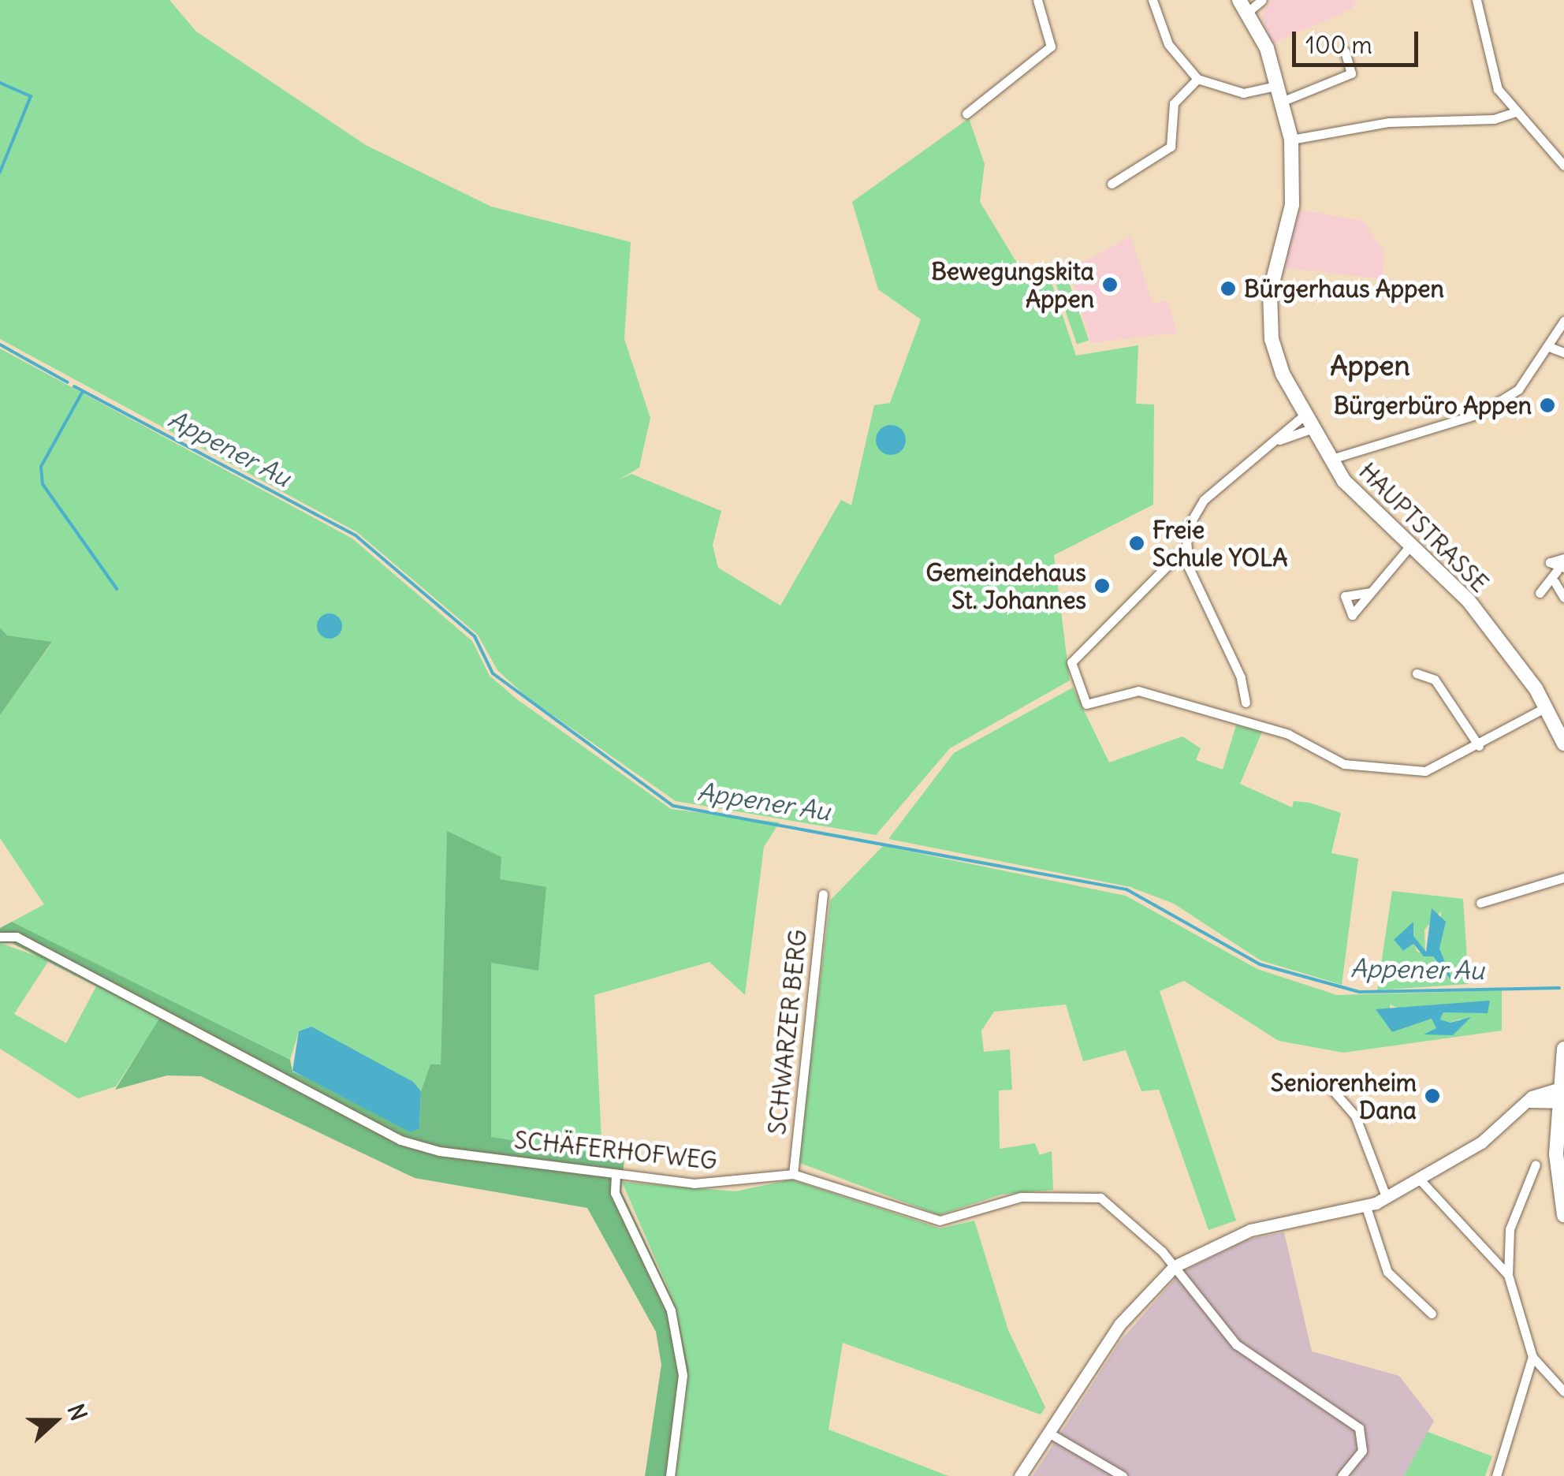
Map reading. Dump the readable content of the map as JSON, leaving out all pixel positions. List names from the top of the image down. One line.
{"streets":{"main road":["HAUPTSTRASSE"],"street":["SCHWARZER BERG","SCHÄFERHOFWEG"]},"crossings":[["SCHWARZER BERG","SCHÄFERHOFWEG"]],"districts":["Appen"],"water":["Appener Au"],"places":["Bewegungskita Appen","Bürgerhaus Appen","Bürgerbüro Appen","Freie Schule YOLA","Gemeindehaus St. Johannes","Seniorenheim Dana"],"scale_bar":"100 m","north":"right"}
